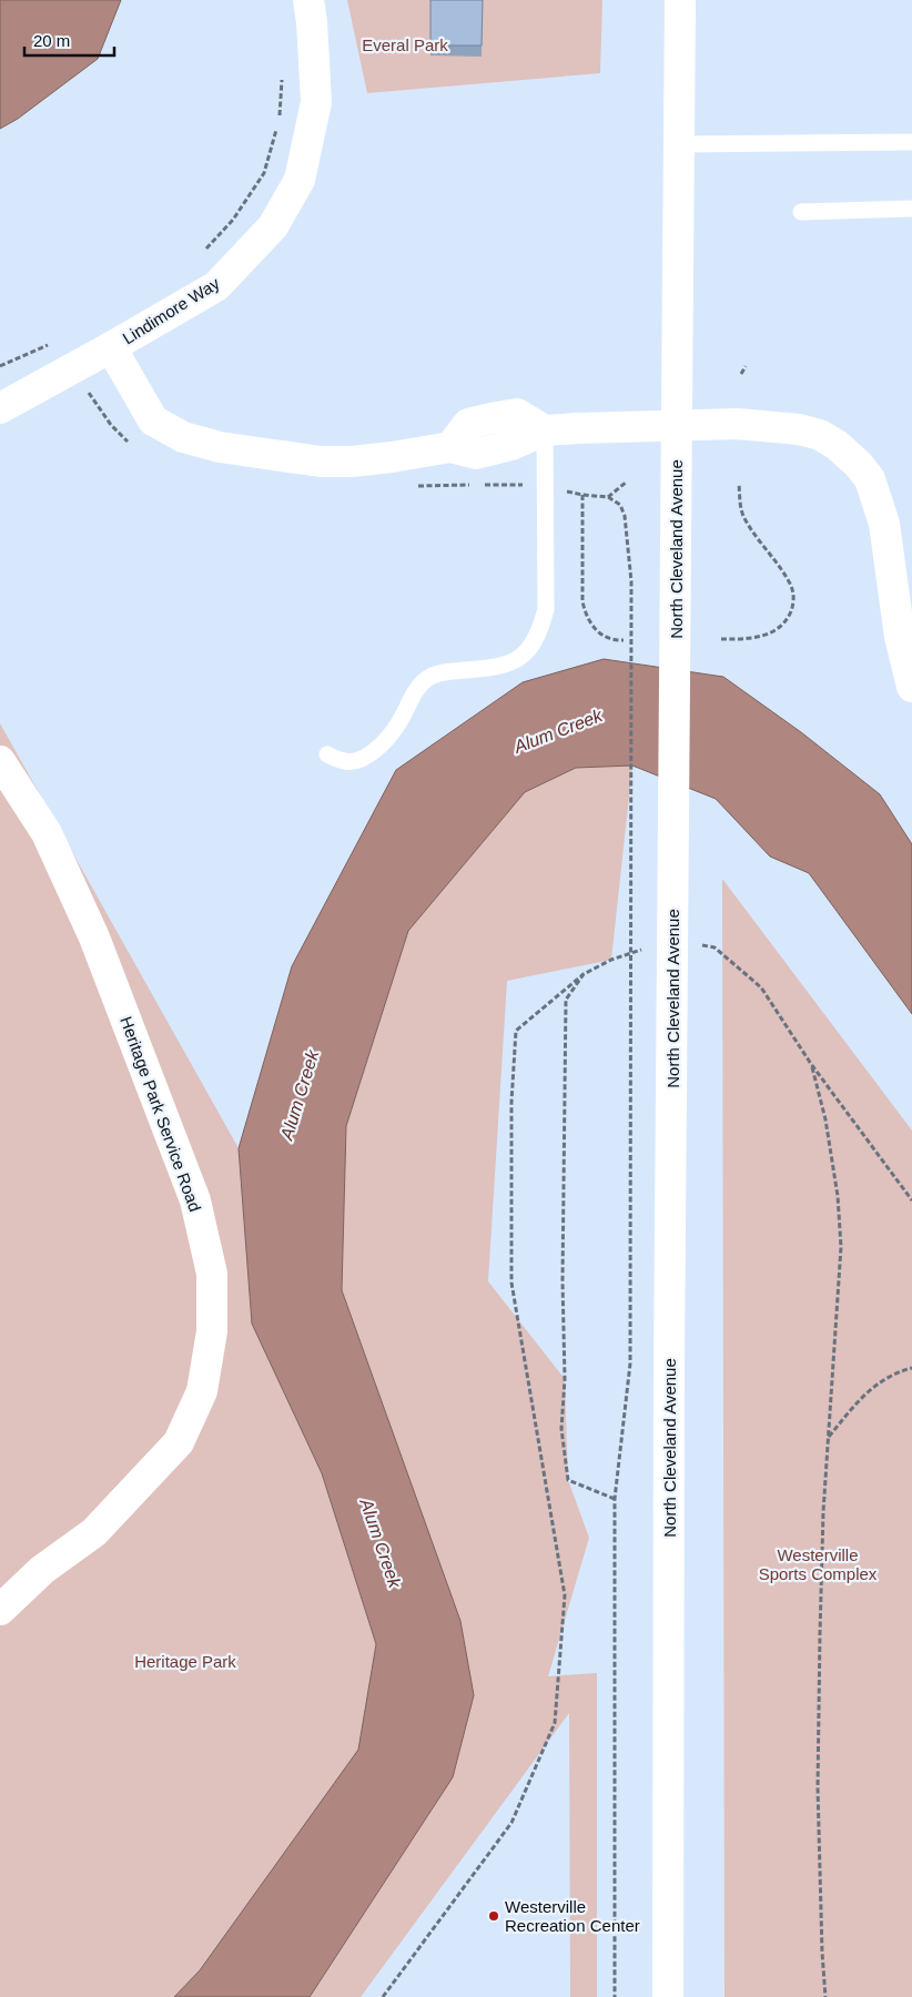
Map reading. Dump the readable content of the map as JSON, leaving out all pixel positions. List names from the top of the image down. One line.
{"streets":{"street":["Lindimore Way","North Cleveland Avenue","Heritage Park Service Road"]},"water":["Alum Creek"],"parks":["Everal Park","Westerville Sports Complex","Heritage Park"],"places":["Westerville Recreation Center"],"scale_bar":"20 m"}
